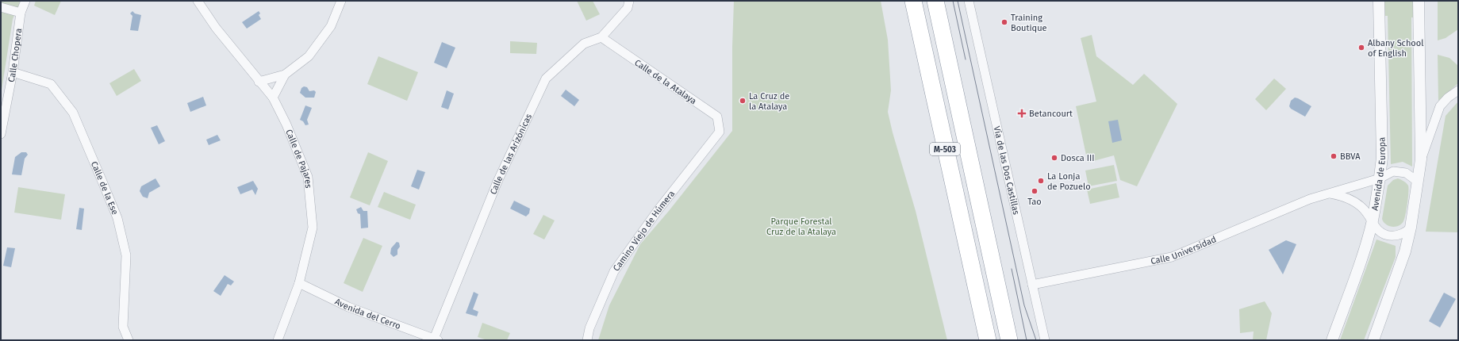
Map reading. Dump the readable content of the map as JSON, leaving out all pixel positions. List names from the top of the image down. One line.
{"streets":{"highway":["M-503"],"street":["Calle Chopera","Calle de la Atalaya","Calle de las Arizónicas","Calle de Pajares","Vía de las Dos Castillas","Avenida de Europa","Calle de la Ese","Camino Viejo de Húmera","Calle Universidad","Avenida del Cerro"]},"crossings":[["Calle Chopera","Calle de la Ese"],["Calle de la Atalaya","Calle de las Arizónicas"],["Calle de la Atalaya","Camino Viejo de Húmera"],["Calle de las Arizónicas","Avenida del Cerro"],["Calle de Pajares","Avenida del Cerro"],["Vía de las Dos Castillas","Calle Universidad"],["Avenida de Europa","Calle Universidad"]],"parks":["Parque Forestal Cruz de la Atalaya"],"places":{"other":["Training Boutique","Albany School of English","La Cruz de la Atalaya","BBVA","Dosca III","La Lonja de Pozuelo","Tao"],"health":["Betancourt"]}}
